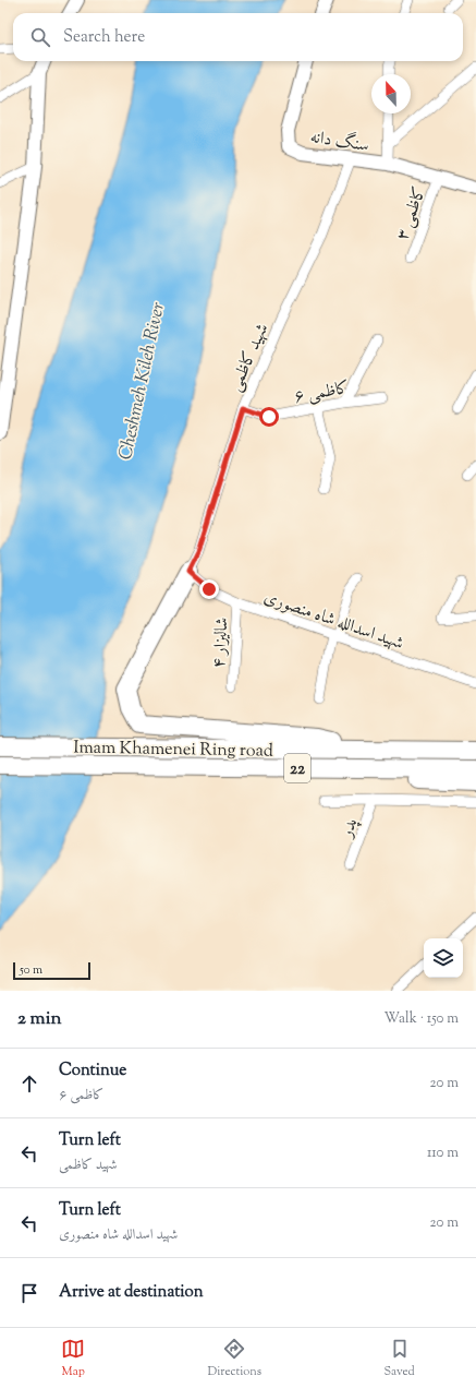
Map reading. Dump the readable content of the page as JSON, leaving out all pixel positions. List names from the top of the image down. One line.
{"streets":{"highway":["Imam Khamenei Ring road","22"],"street":["سنگ دانه","کاظمی ۳","شهید کاظمی","کاظمی ۶","شهید اسدالله شاه منصوری","شالیزار ۴","پدر"]},"crossings":[["سنگ دانه","کاظمی ۳"],["سنگ دانه","شهید کاظمی"],["شهید کاظمی","کاظمی ۶"],["شهید کاظمی","شهید اسدالله شاه منصوری"],["شهید اسدالله شاه منصوری","شالیزار ۴"]],"water":["Cheshmeh Kileh River"],"scale_bar":"50 m","north":"top","page":{"search":"Search here","scale":"50 m","heading":["2 min","Walk · 150 m"],"list":[["Continue","کاظمی ۶","20 m"],["Turn left","شهید کاظمی","110 m"],["Turn left","شهید اسدالله شاه منصوری","20 m"],"Arrive at destination"],"nav":["Map","Directions","Saved"]}}
